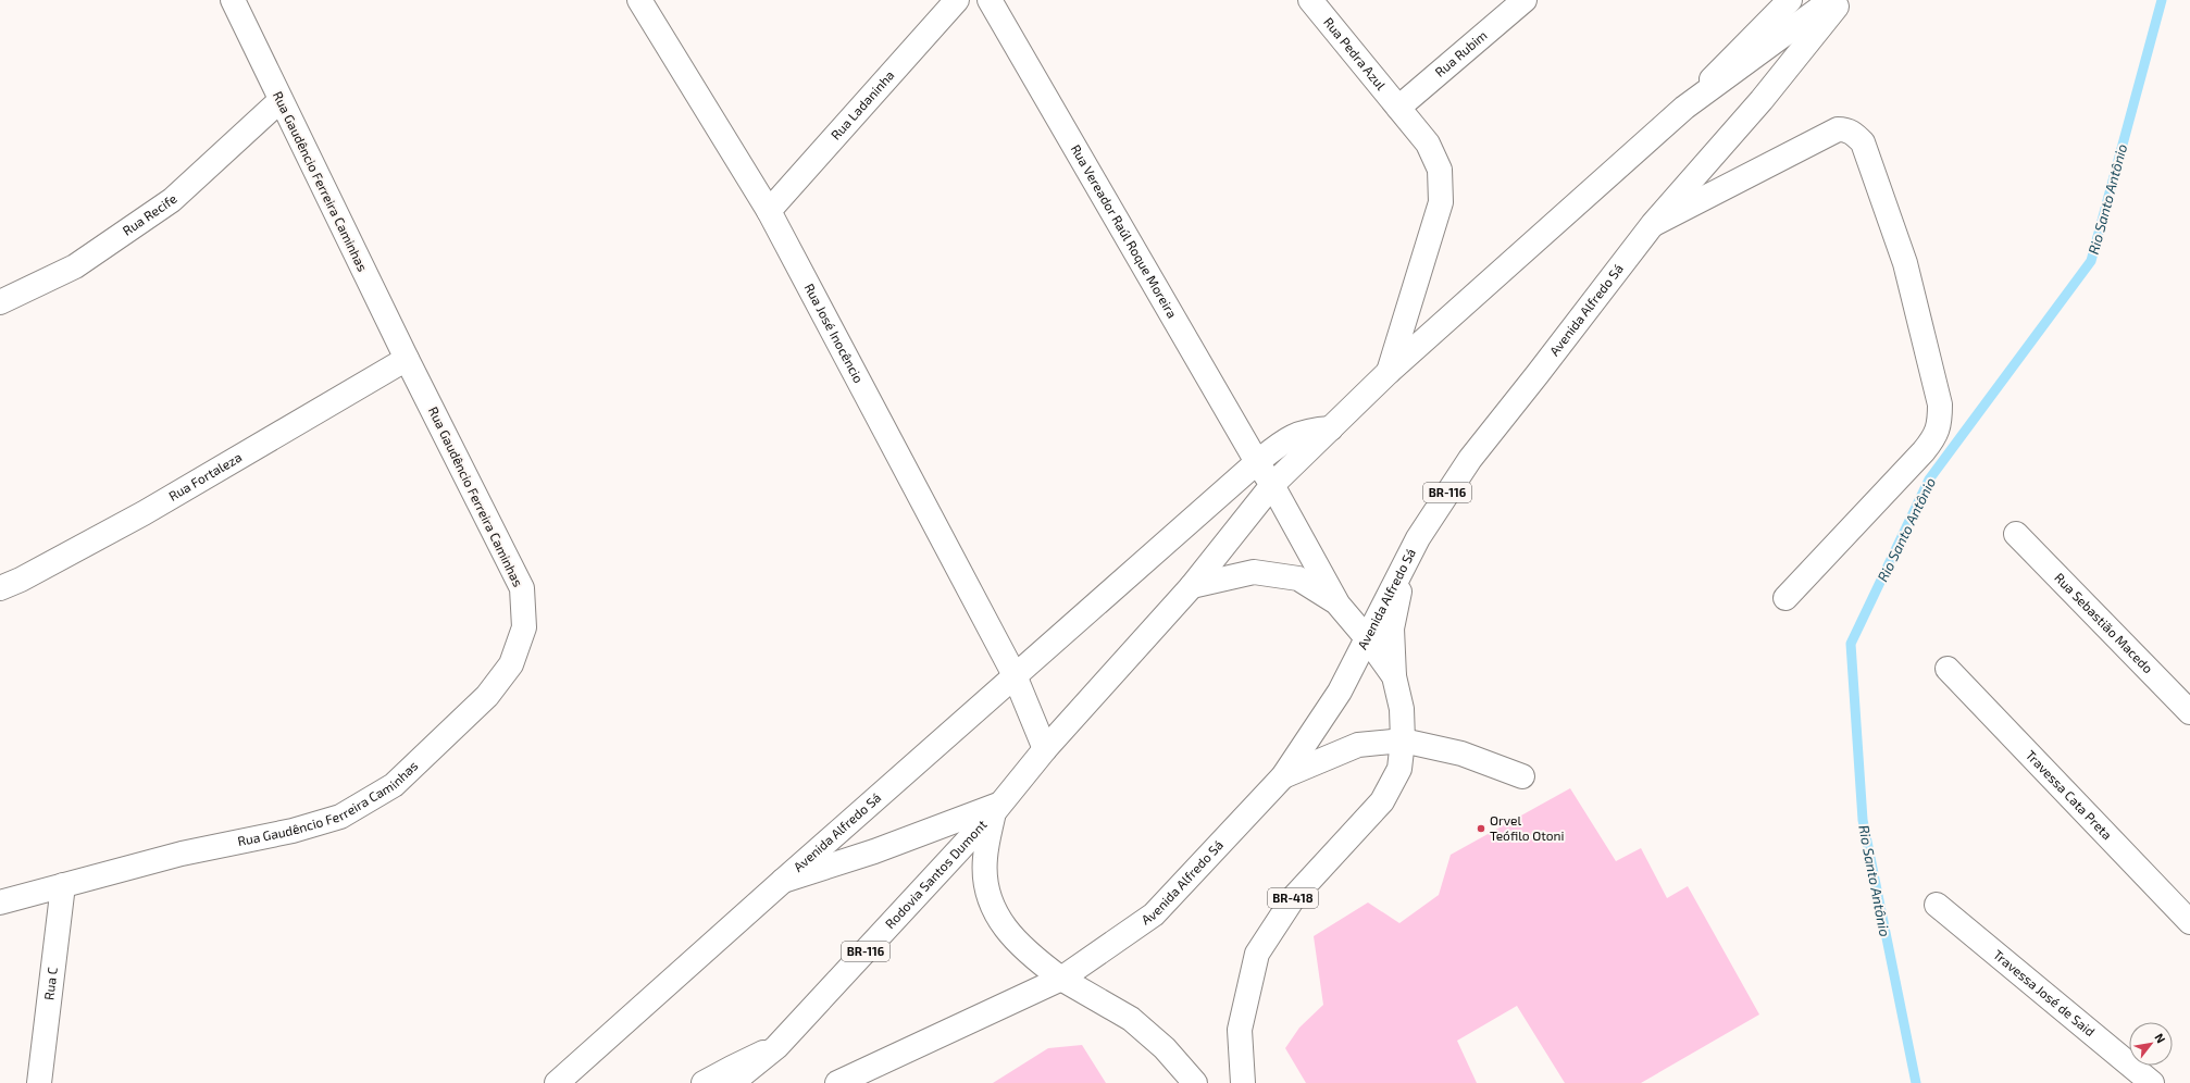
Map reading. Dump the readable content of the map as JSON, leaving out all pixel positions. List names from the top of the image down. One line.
{"streets":{"main road":["Rua Pedra Azul","Rua Rubim","Rua Ladaninha","Rua Gaudêncio Ferreira Caminhas","Rua Recife","Rua Vereador Raúl Roque Moreira","Avenida Alfredo Sá","Rua José Inocêncio","Rua Fortaleza","BR-116","Rua Sebastião Macedo","Travessa Cata Preta","Rodovia Santos Dumont","BR-418","Rua C","Travessa José de Said"]},"crossings":[["Rua Pedra Azul","Rua Rubim"],["Rua Pedra Azul","BR-116"],["Rua Ladaninha","Rua José Inocêncio"],["Rua Gaudêncio Ferreira Caminhas","Rua Recife"],["Rua Gaudêncio Ferreira Caminhas","Rua Fortaleza"],["Rua Gaudêncio Ferreira Caminhas","Rua C"],["Rua Vereador Raúl Roque Moreira","Avenida Alfredo Sá"],["Rua Vereador Raúl Roque Moreira","BR-116"],["Avenida Alfredo Sá","Rua José Inocêncio"],["Avenida Alfredo Sá","BR-116"],["Avenida Alfredo Sá","BR-418"],["Rua José Inocêncio","BR-116"],["BR-116","Rodovia Santos Dumont"]],"water":["Rio Santo Antônio"],"places":["Orvel Teófilo Otoni"],"north":"top right"}
